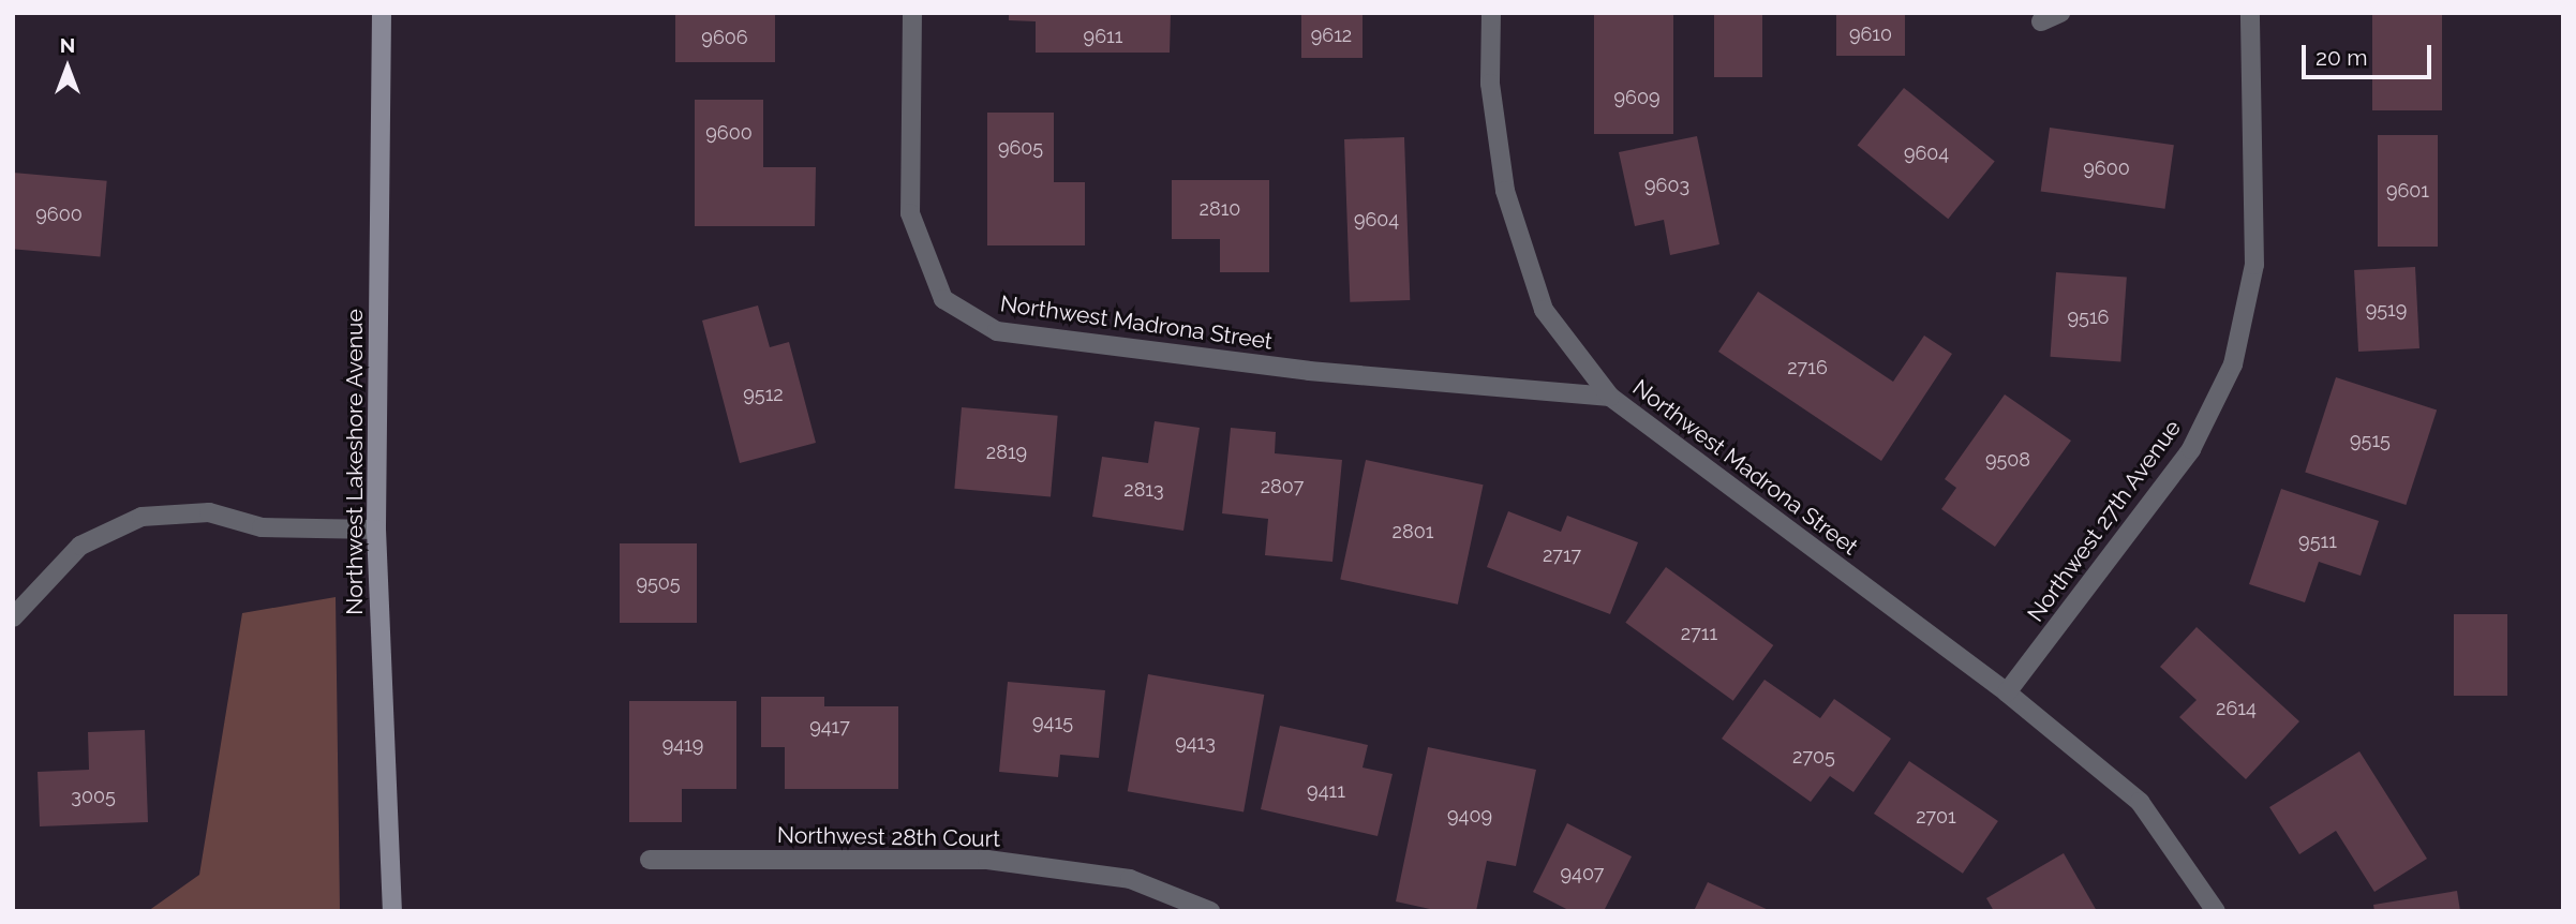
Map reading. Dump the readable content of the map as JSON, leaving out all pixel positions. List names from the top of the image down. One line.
{"streets":{"main road":["Northwest Lakeshore Avenue"],"street":["Northwest Madrona Street","Northwest 27th Avenue","Northwest 28th Court"]},"crossings":[["Northwest Madrona Street","Northwest 27th Avenue"]],"house_numbers":["9610","9612","9611","9606","9609","9600","9605","9604","9600","9603","9601","2810","9600","9604","9519","9516","2716","9512","9515","2819","9508","2807","2813","2801","9511","2717","9505","2711","2614","9415","9417","9413","9419","2705","9411","3005","9409","2701","9407"],"scale_bar":"20 m","north":"top"}
